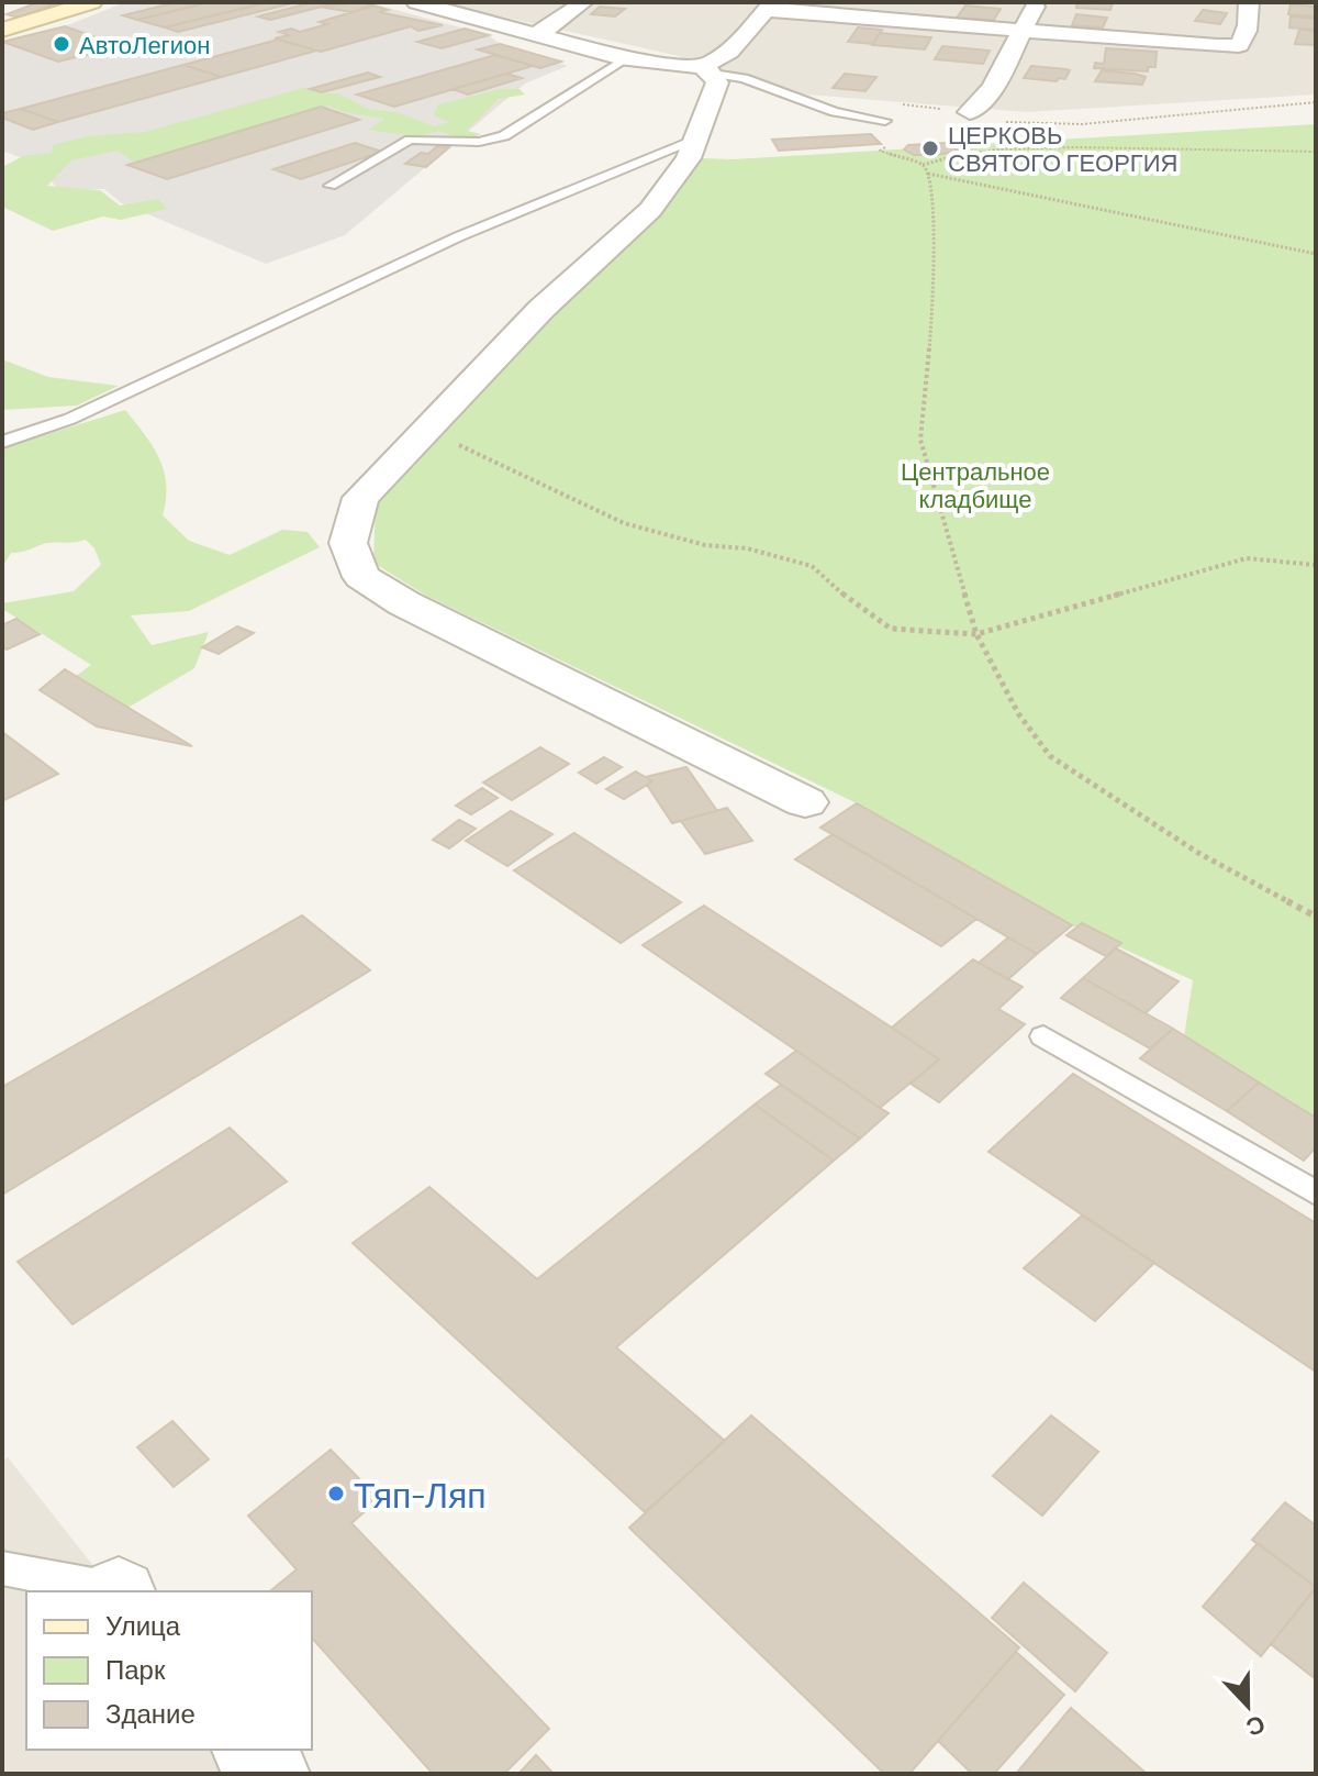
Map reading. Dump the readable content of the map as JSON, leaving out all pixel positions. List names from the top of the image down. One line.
{"parks":["Центральное кладбище"],"places":["АвтоЛегион","ЦЕРКОВЬ СВЯТОГО ГЕОРГИЯ","Тяп-Ляп"],"legend":["Улица","Парк","Здание"],"north":"bottom"}
